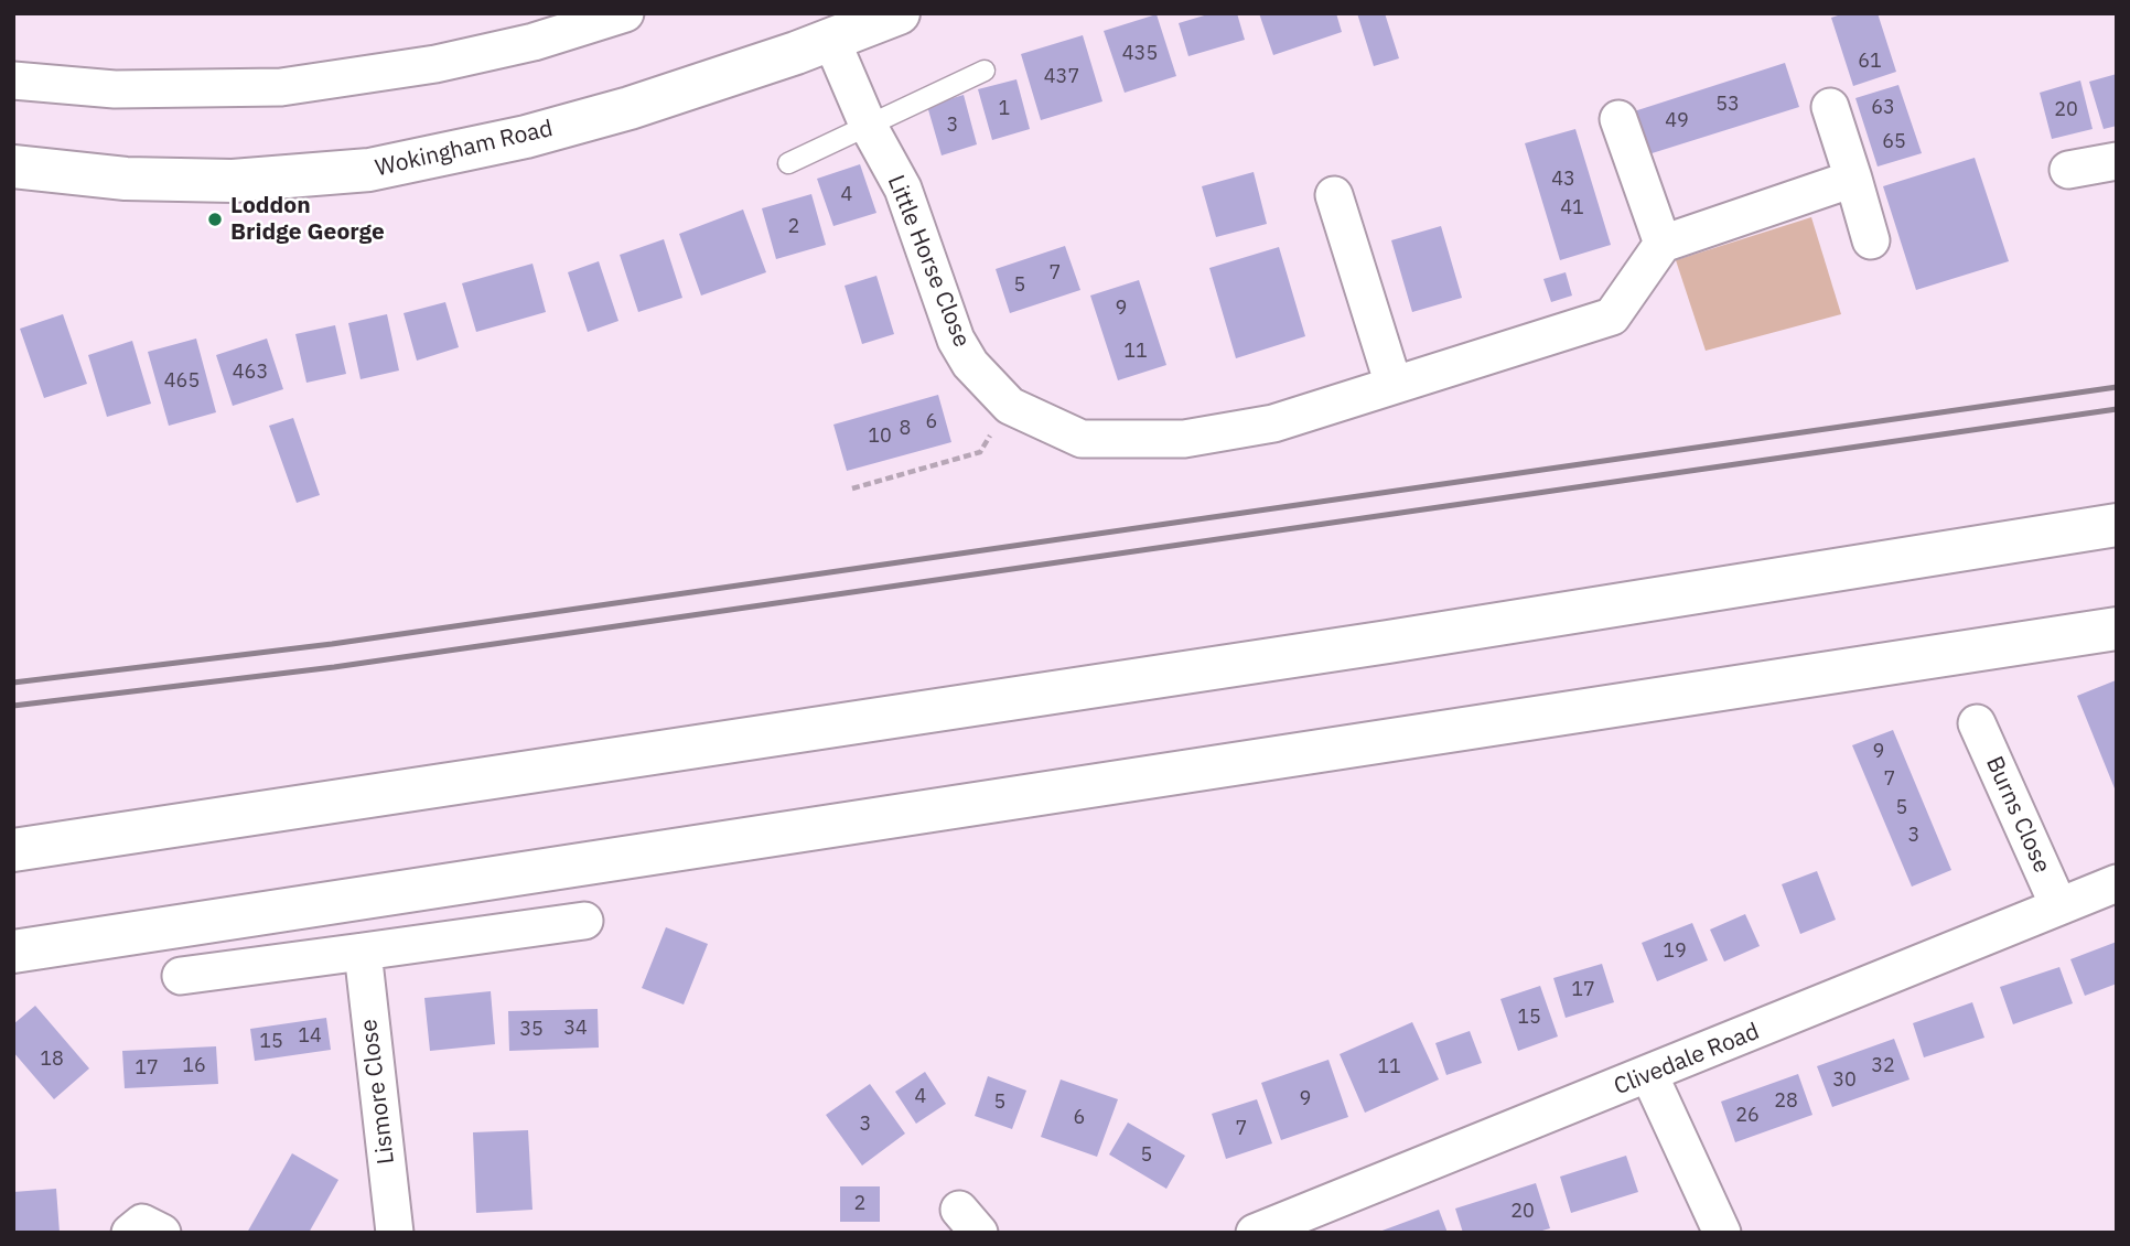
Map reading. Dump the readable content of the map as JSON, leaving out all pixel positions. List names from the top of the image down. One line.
{"streets":{"main road":["Wokingham Road"],"street":["Little Horse Close","Burns Close","Clivedale Road","Lismore Close"]},"crossings":[["Wokingham Road","Little Horse Close"],["Burns Close","Clivedale Road"]],"places":["Loddon Bridge George"],"house_numbers":["435","61","437","53","63","1","20","49","3","65","43","4","41","2","7","5","9","11","463","465","6","8","10","9","7","5","3","19","17","15","34","35","14","15","18","16","32","11","17","30","4","9","28","5","26","6","3","7","5","2","20"]}
